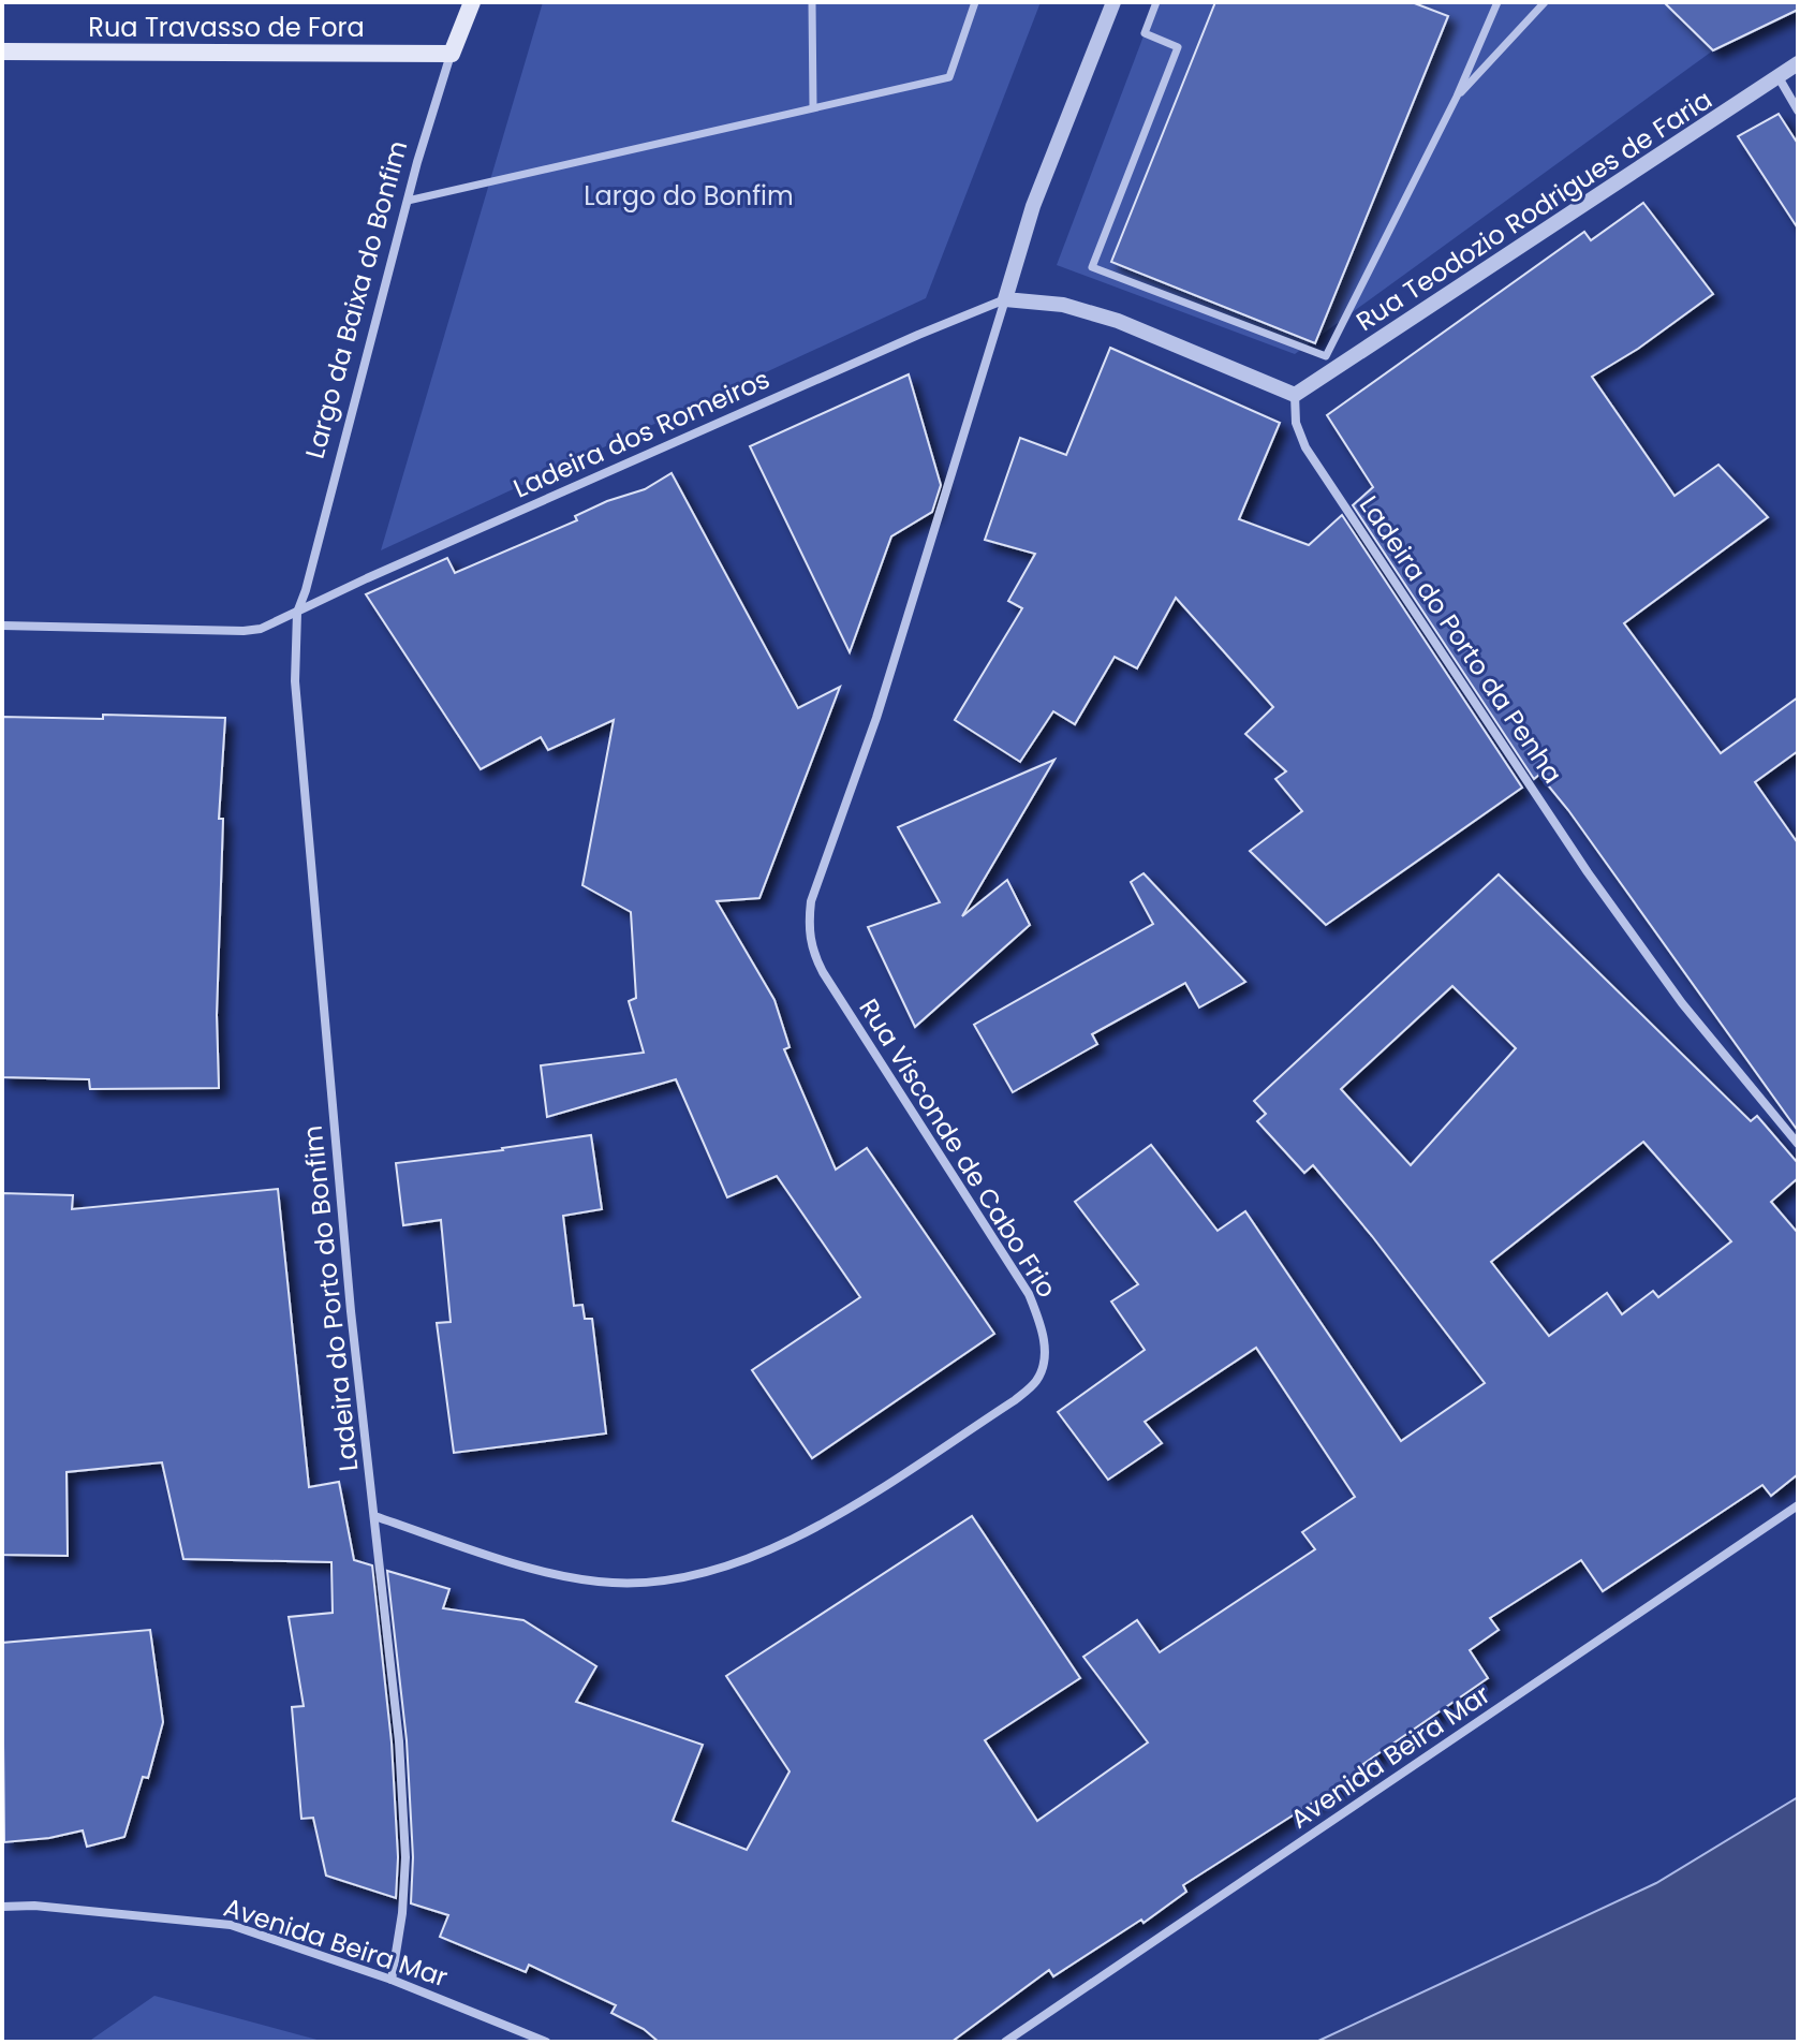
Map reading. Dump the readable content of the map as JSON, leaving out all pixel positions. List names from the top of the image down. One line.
{"streets":{"main road":["Rua Travasso de Fora","Largo da Baixa do Bonfim"],"street":["Rua Teodozio Rodrigues de Faria","Ladeira dos Romeiros","Ladeira do Porto da Penha","Rua Visconde de Cabo Frio","Ladeira do Porto do Bonfim","Avenida Beira Mar"]},"crossings":[["Rua Travasso de Fora","Largo da Baixa do Bonfim"],["Rua Teodozio Rodrigues de Faria","Ladeira do Porto da Penha"],["Largo da Baixa do Bonfim","Ladeira dos Romeiros"],["Largo da Baixa do Bonfim","Ladeira do Porto do Bonfim"],["Ladeira dos Romeiros","Rua Visconde de Cabo Frio"],["Ladeira dos Romeiros","Ladeira do Porto do Bonfim"],["Rua Visconde de Cabo Frio","Ladeira do Porto do Bonfim"],["Ladeira do Porto do Bonfim","Avenida Beira Mar"]],"parks":["Largo do Bonfim"]}
